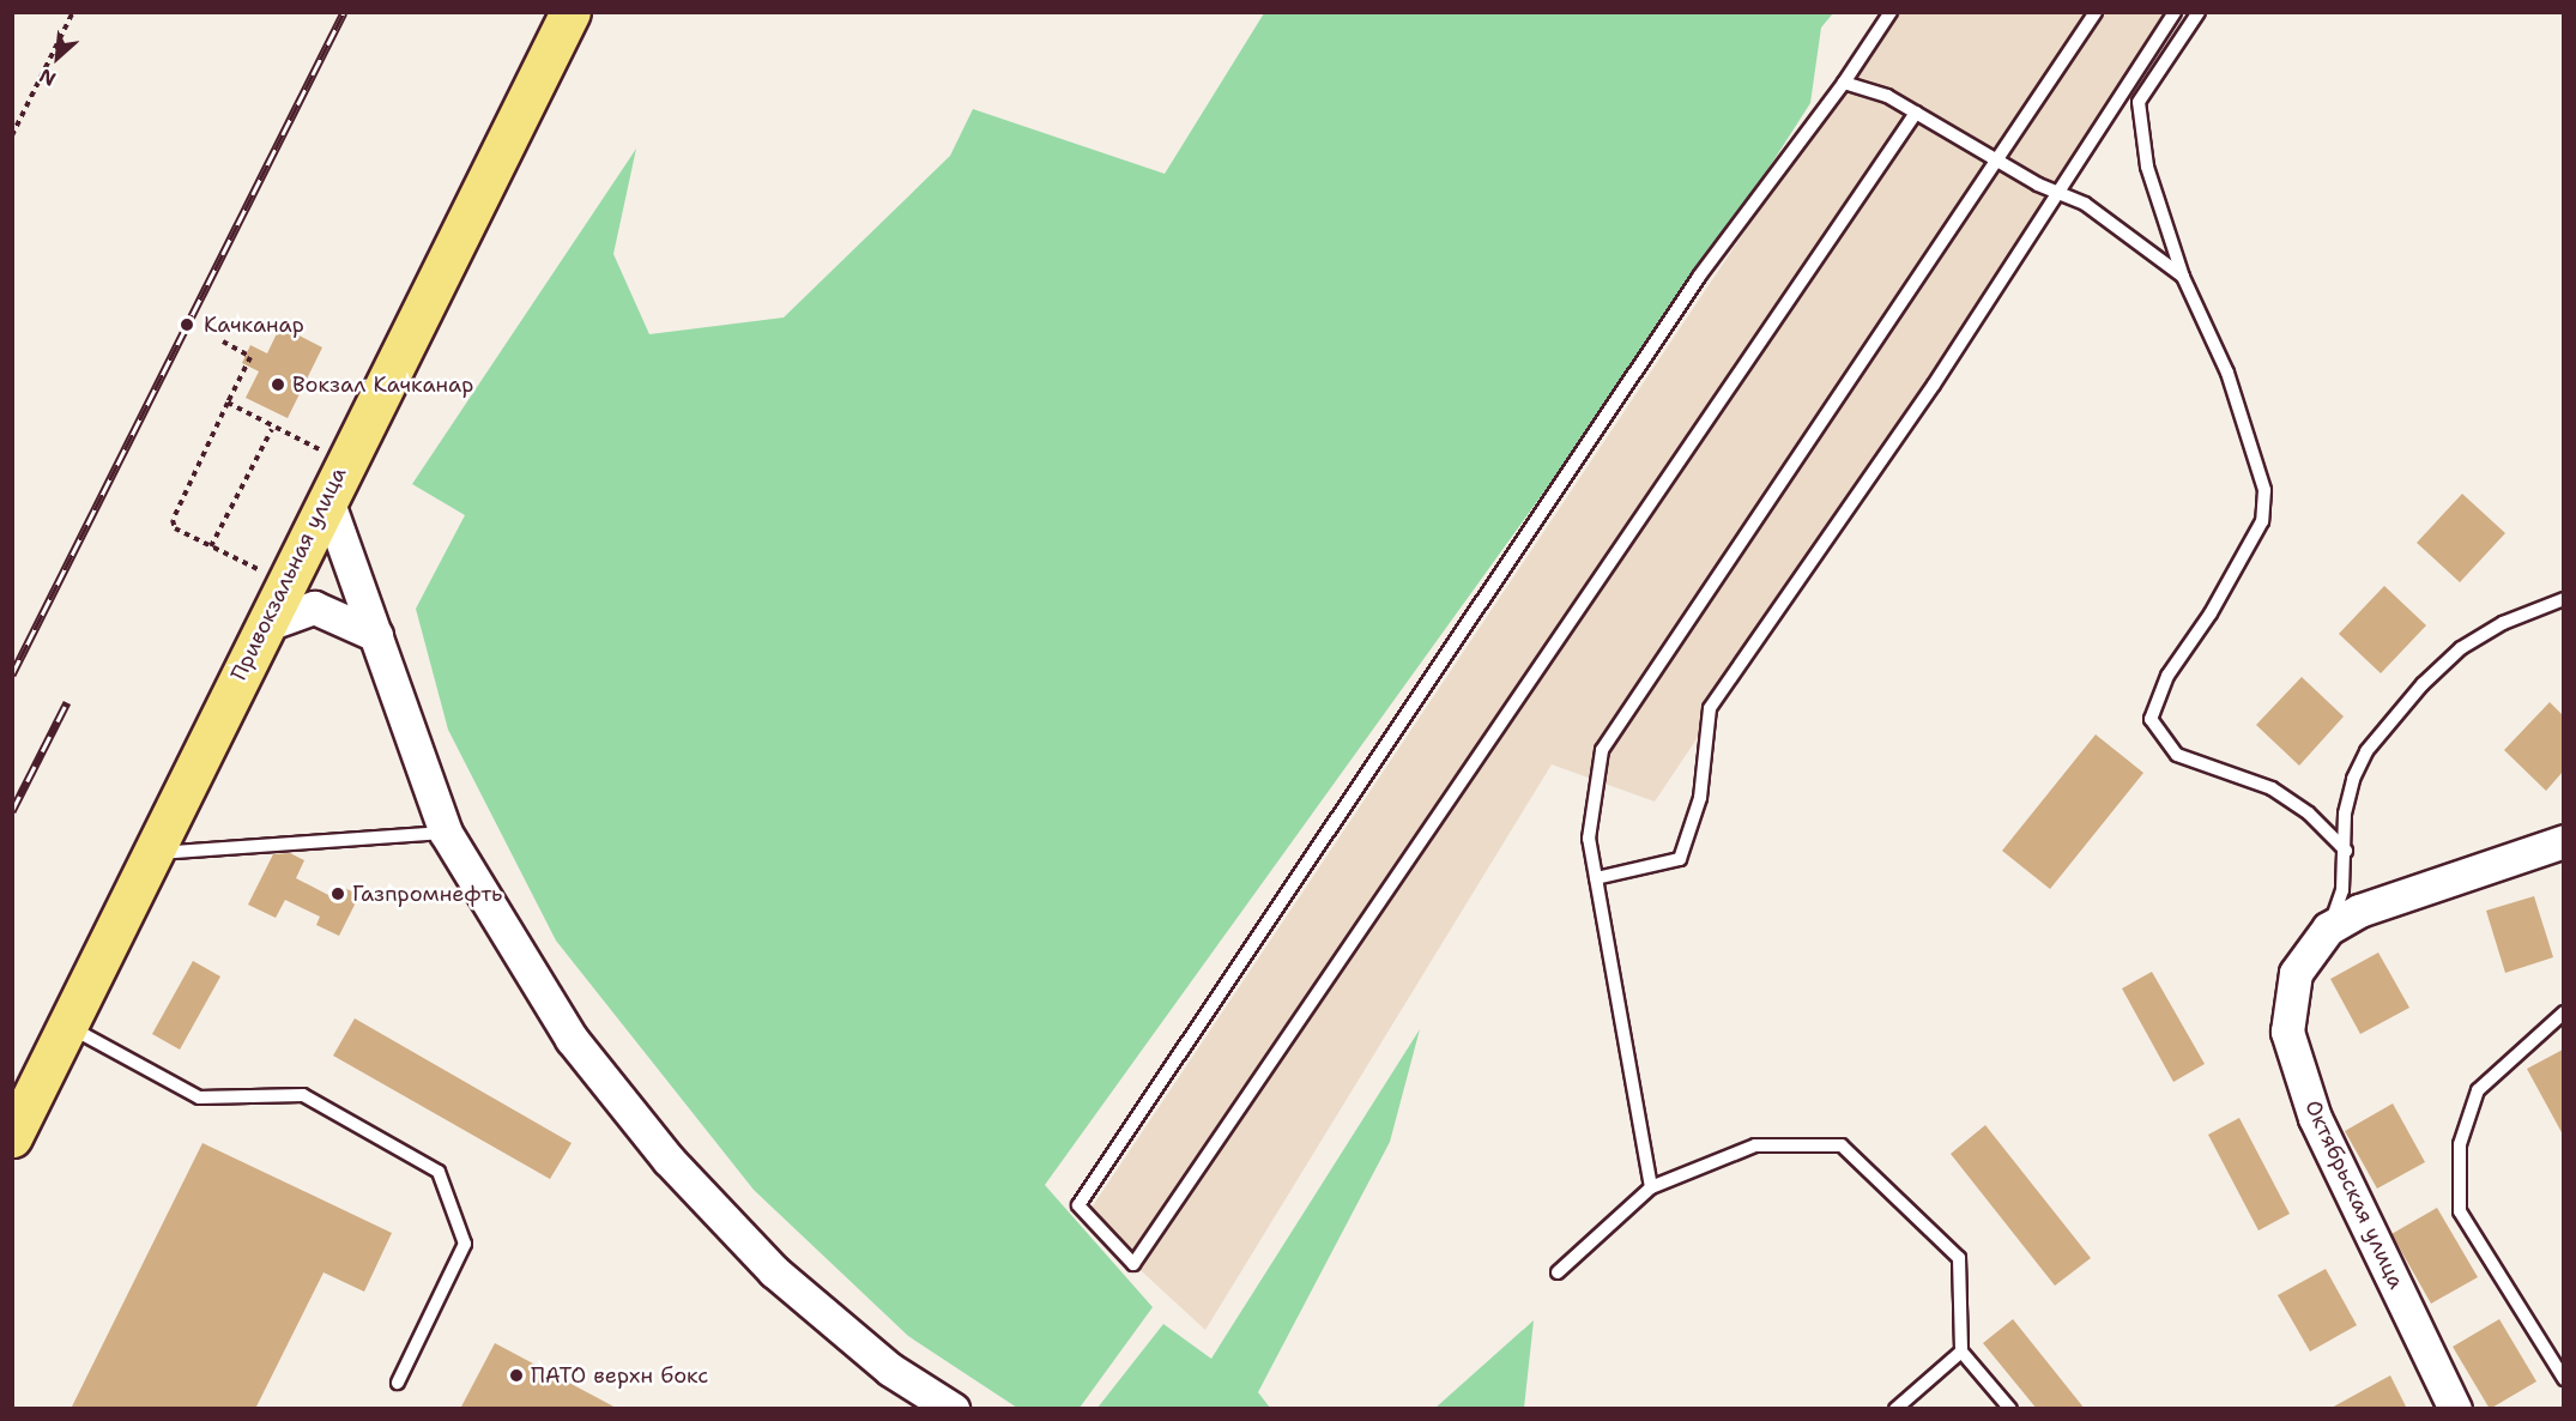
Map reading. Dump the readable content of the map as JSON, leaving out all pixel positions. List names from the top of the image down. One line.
{"streets":{"main road":["Привокзальная улица"],"street":["Октябрьская улица"]},"places":["Качканар","Вокзал Качканар","Газпромнефть","ПАТО верхн бокс"],"north":"bottom left"}
